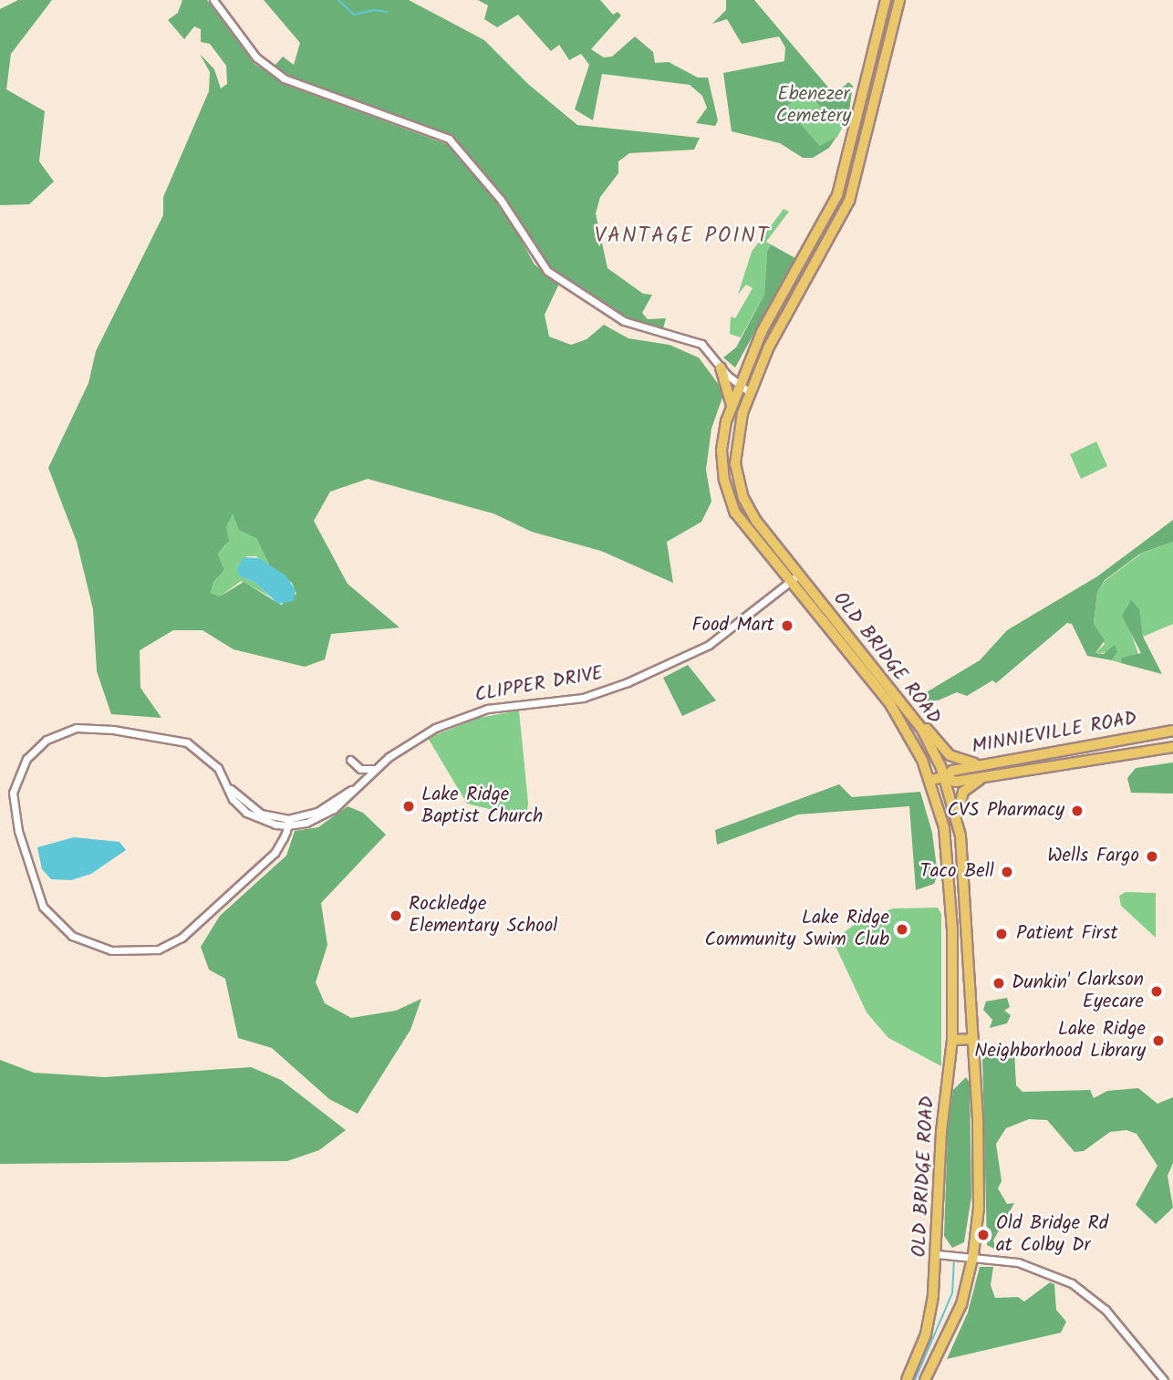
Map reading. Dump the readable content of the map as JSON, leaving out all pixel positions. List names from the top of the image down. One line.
{"streets":{"main road":["OLD BRIDGE ROAD","MINNIEVILLE ROAD"],"street":["CLIPPER DRIVE"]},"crossings":[["OLD BRIDGE ROAD","CLIPPER DRIVE"],["OLD BRIDGE ROAD","MINNIEVILLE ROAD"]],"districts":["VANTAGE POINT"],"parks":["Ebenezer Cemetery"],"places":["Food Mart","Lake Ridge Baptist Church","CVS Pharmacy","Wells Fargo","Taco Bell","Rockledge Elementary School","Lake Ridge Community Swim Club","Patient First","Dunkin'","Clarkson Eyecare","Lake Ridge Neighborhood Library","Old Bridge Rd at Colby Dr"]}
